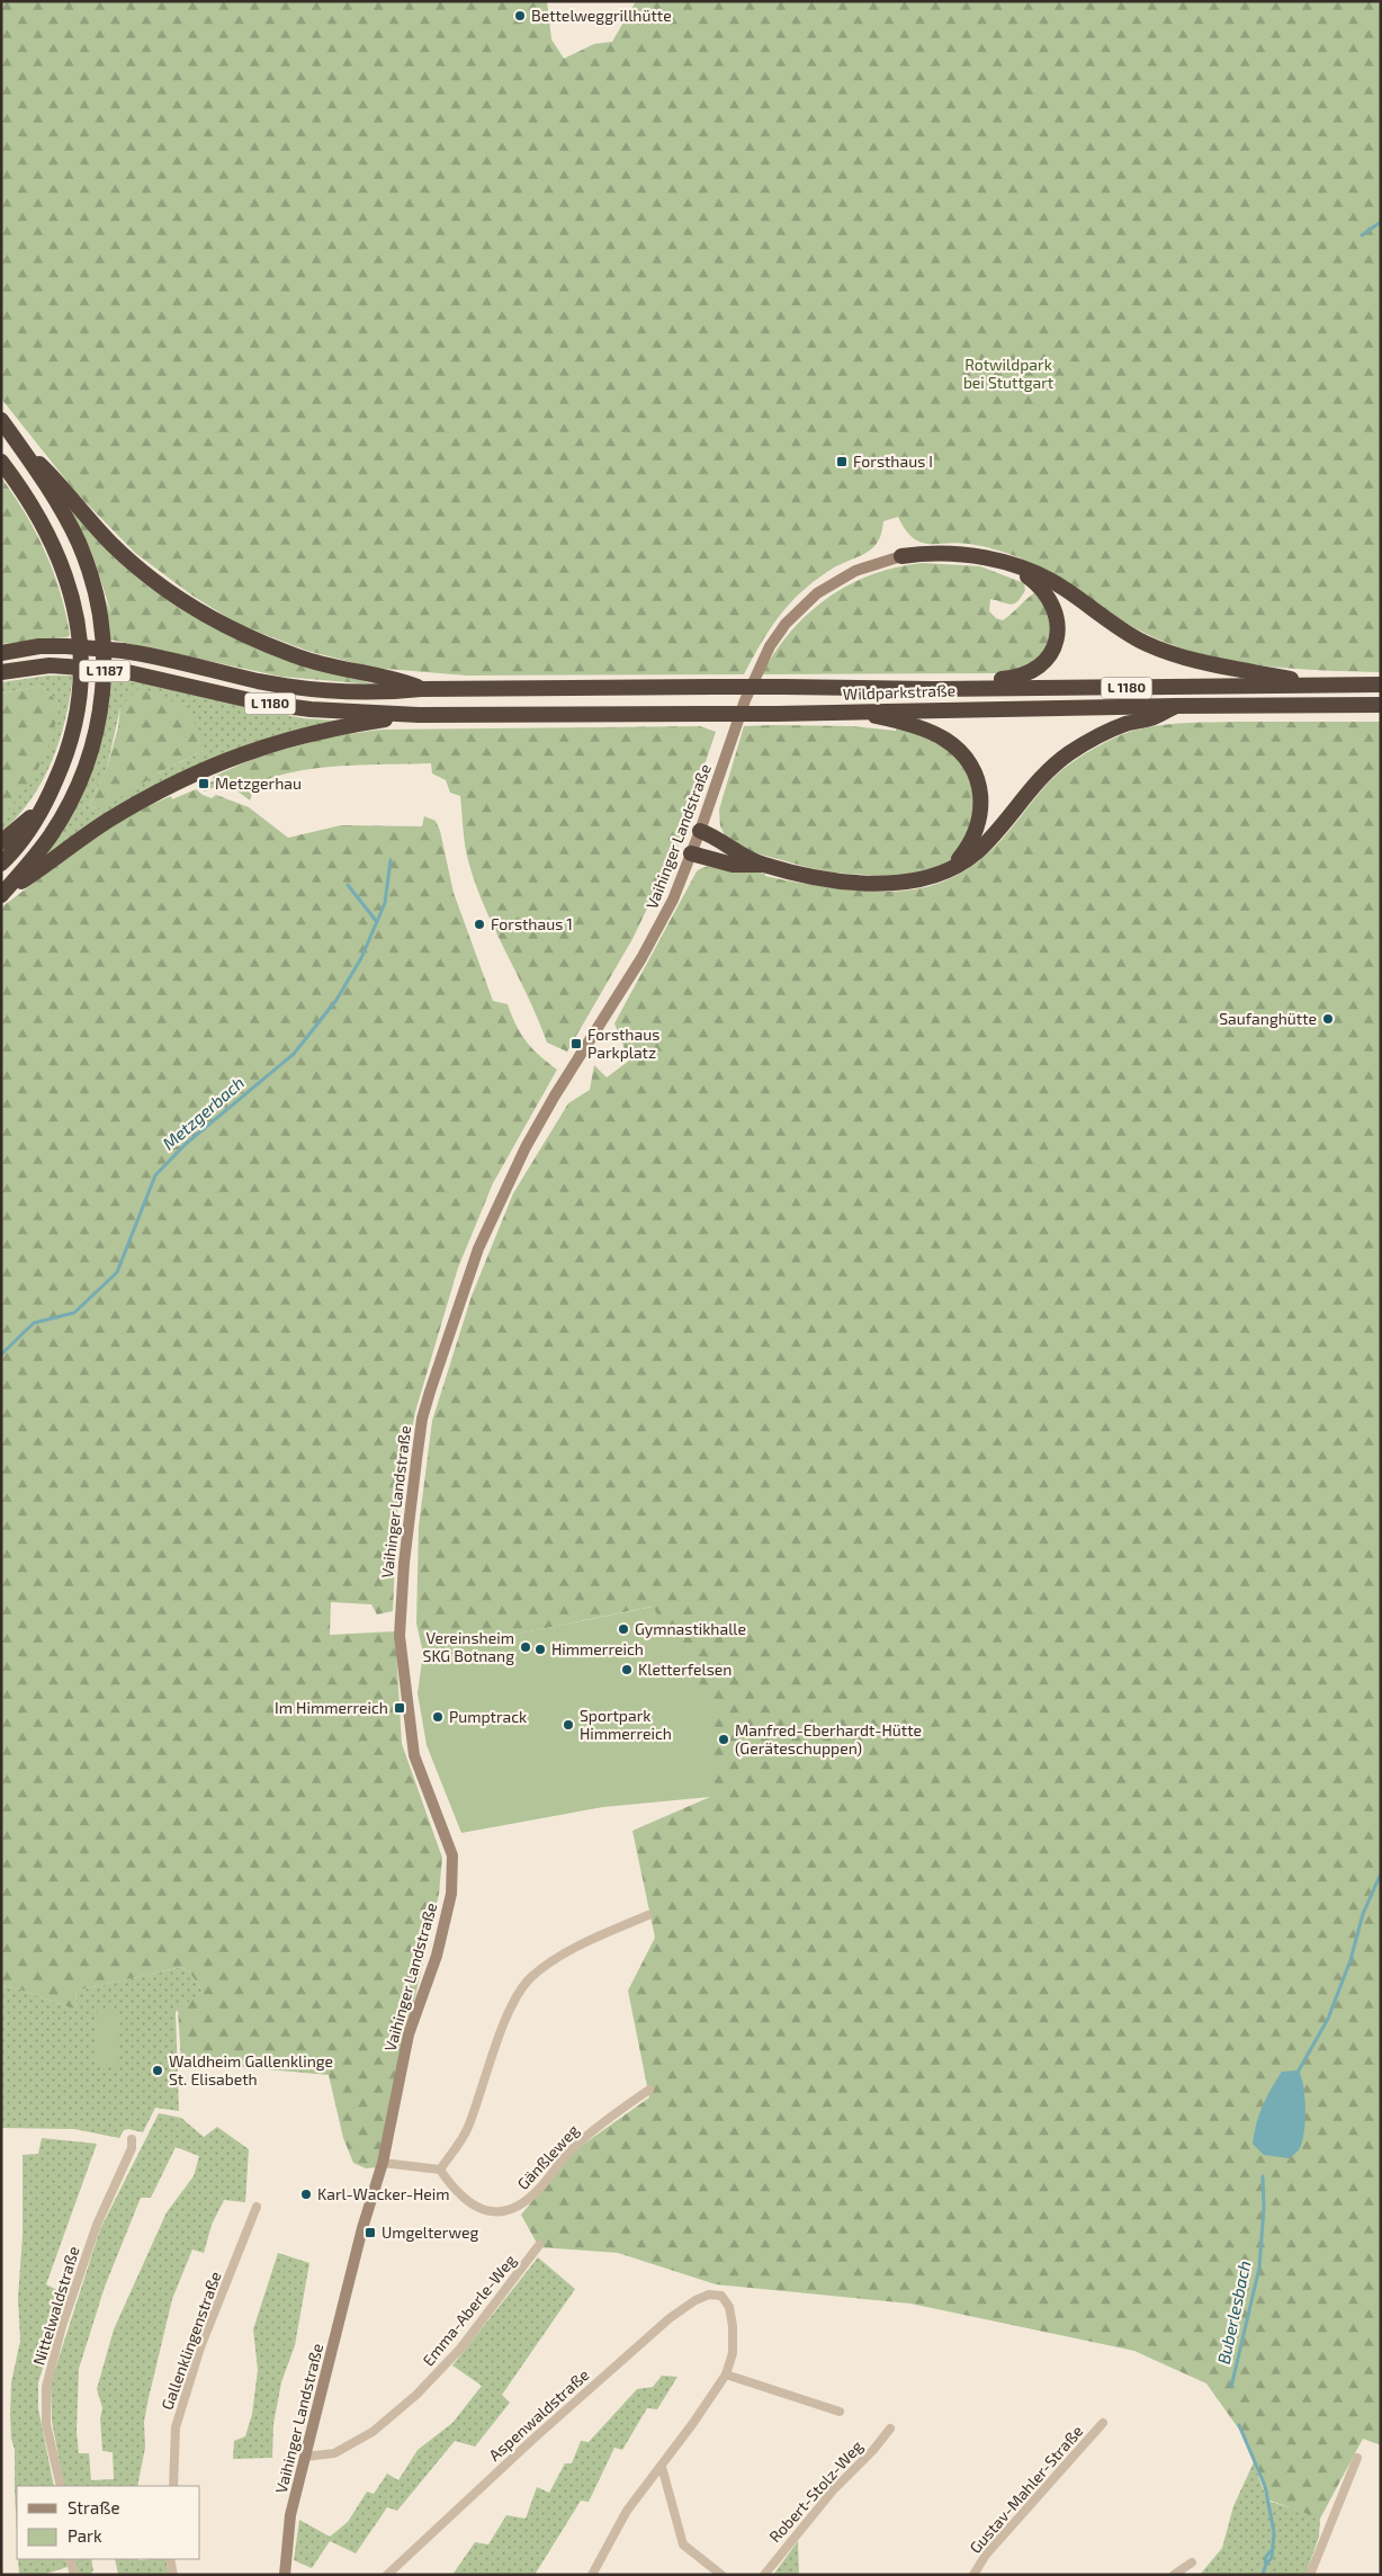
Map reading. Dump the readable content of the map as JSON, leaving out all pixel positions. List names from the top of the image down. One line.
{"streets":{"highway":["L 1187","L 1180","Wildparkstraße"],"street":["Vaihinger Landstraße","Gänßleweg","Nittelwaldstraße","Emma-Aberle-Weg","Gallenklingenstraße","Aspenwaldstraße","Gustav-Mahler-Straße","Robert-Stolz-Weg"]},"crossings":[["L 1187","L 1180"],["L 1187","Wildparkstraße"],["L 1180","Wildparkstraße"],["L 1180","Vaihinger Landstraße"],["Vaihinger Landstraße","Emma-Aberle-Weg"]],"water":["Metzgerbach","Buberlesbach"],"parks":["Rotwildpark bei Stuttgart"],"places":{"other":["Bettelweggrillhütte","Forsthaus 1","Saufanghütte","Gymnastikhalle","Vereinsheim SKG Botnang","Himmerreich","Kletterfelsen","Pumptrack","Sportpark Himmerreich","Manfred-Eberhardt-Hütte (Geräteschuppen)","Waldheim Gallenklinge St. Elisabeth","Karl-Wacker-Heim"],"transit":["Forsthaus I","Metzgerhau","Forsthaus Parkplatz","Im Himmerreich","Umgelterweg"]},"legend":["Straße","Park"]}
